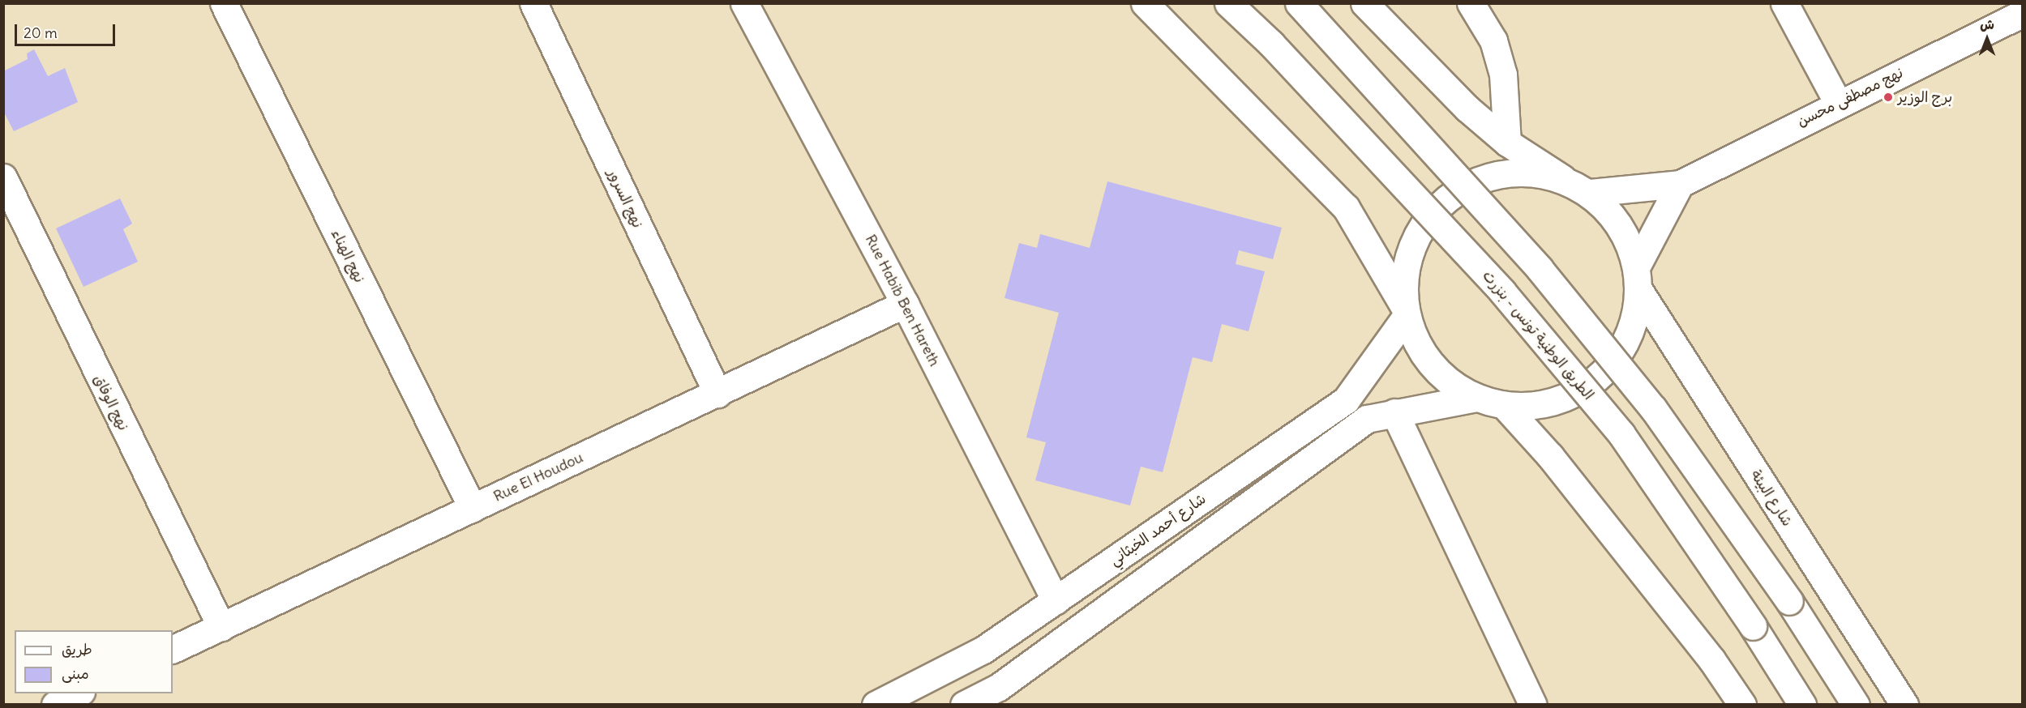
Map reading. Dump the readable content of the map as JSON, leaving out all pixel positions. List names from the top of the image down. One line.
{"streets":{"main road":["نهج مصطفى محسن","نهج السرور","نهج الهناء","Rue Habib Ben Hareth","الطريق الوطنية تونس - بنزرت","نهج الوفاق","Rue El Houdou","شارع البيئة","شارع أحمد الخبثاني"]},"crossings":[["نهج السرور","Rue El Houdou"],["نهج الهناء","Rue El Houdou"],["Rue Habib Ben Hareth","Rue El Houdou"],["Rue Habib Ben Hareth","شارع أحمد الخبثاني"],["نهج الوفاق","Rue El Houdou"]],"places":["برج الوزير"],"legend":["طريق","مبنى"],"scale_bar":"20 m","north":"top"}
